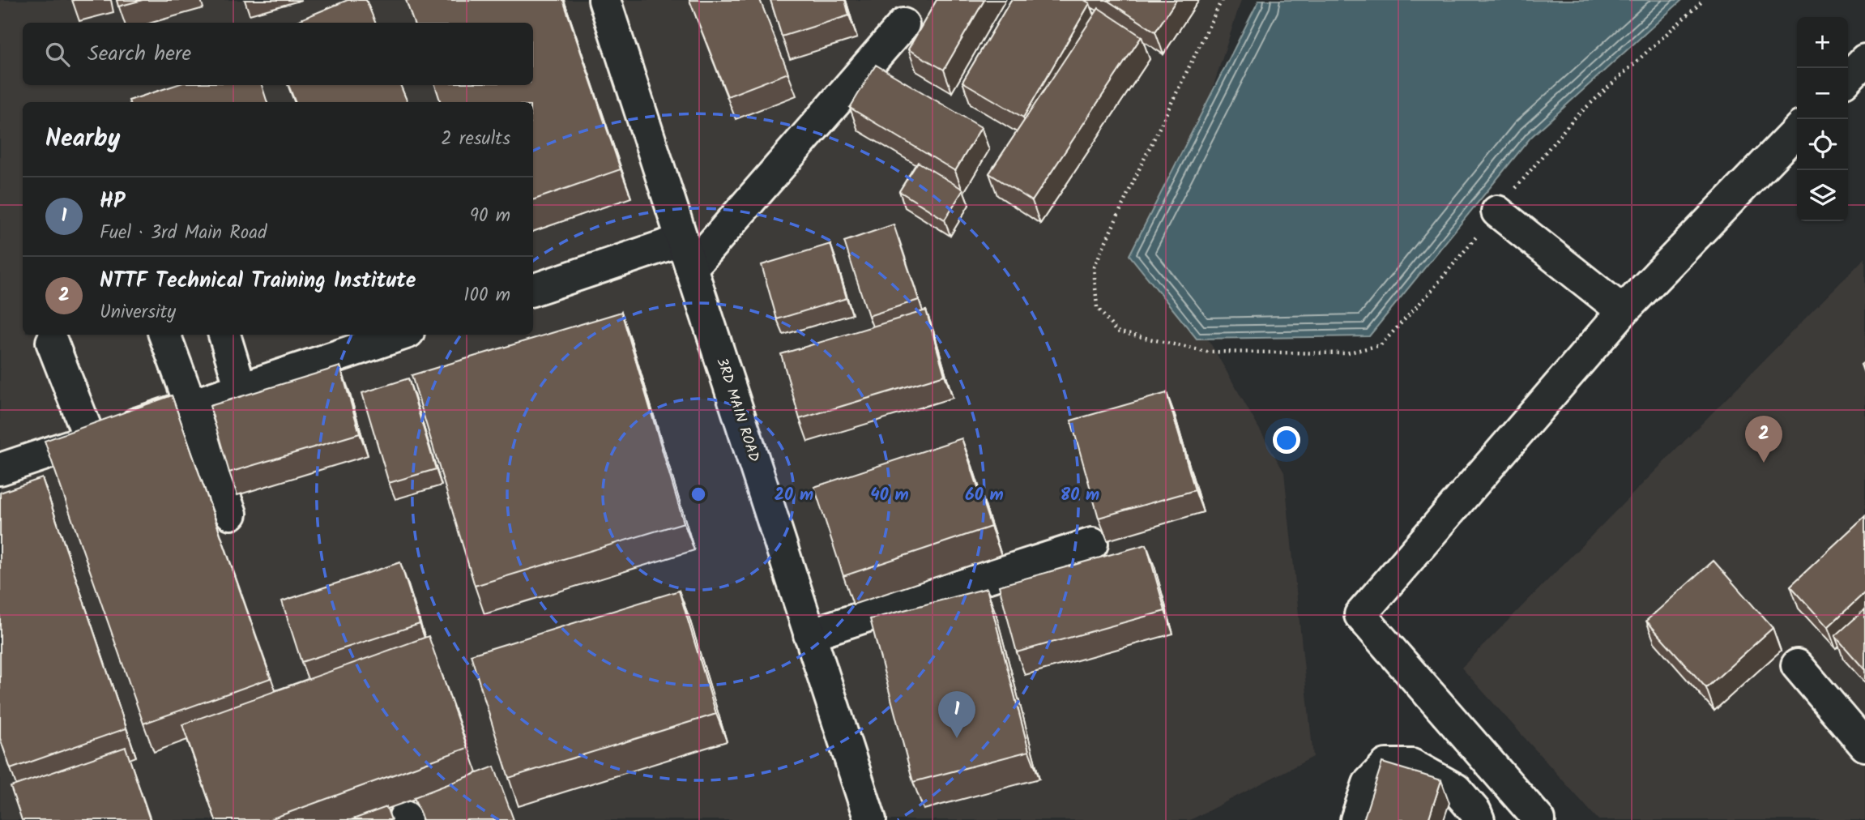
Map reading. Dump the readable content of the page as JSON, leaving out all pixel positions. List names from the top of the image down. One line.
{"streets":{"street":["3RD MAIN ROAD"]},"page":{"map_buttons":["+","−"],"search":"Search here","heading":["Nearby","2 results"],"list":[{"mark":"1","name":"HP","note":"Fuel · 3rd Main Road","value":"90 m"},{"mark":"2","name":"NTTF Technical Training Institute","note":"University","value":"100 m"}],"pins":["2","1"]},"rings":["20 m","40 m","60 m","80 m"]}
